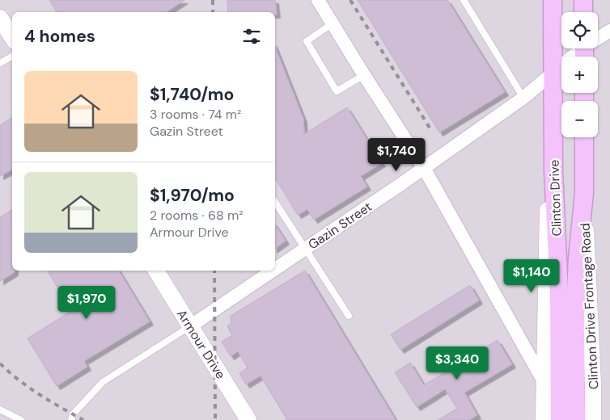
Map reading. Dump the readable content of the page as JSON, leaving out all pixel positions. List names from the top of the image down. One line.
{"streets":{"main road":["Clinton Drive"],"street":["Gazin Street","Clinton Drive Frontage Road","Armour Drive"]},"crossings":[["Clinton Drive","Gazin Street"],["Clinton Drive","Clinton Drive Frontage Road"],["Gazin Street","Armour Drive"]],"page":{"map_buttons":["+","−"],"heading":"4 homes","list":[{"name":"$1,740/mo","note":"3 rooms · 74 m² · Gazin Street"},{"name":"$1,970/mo","note":"2 rooms · 68 m² · Armour Drive"}],"price":["$1,740","$1,140","$1,970","$3,340"]}}
